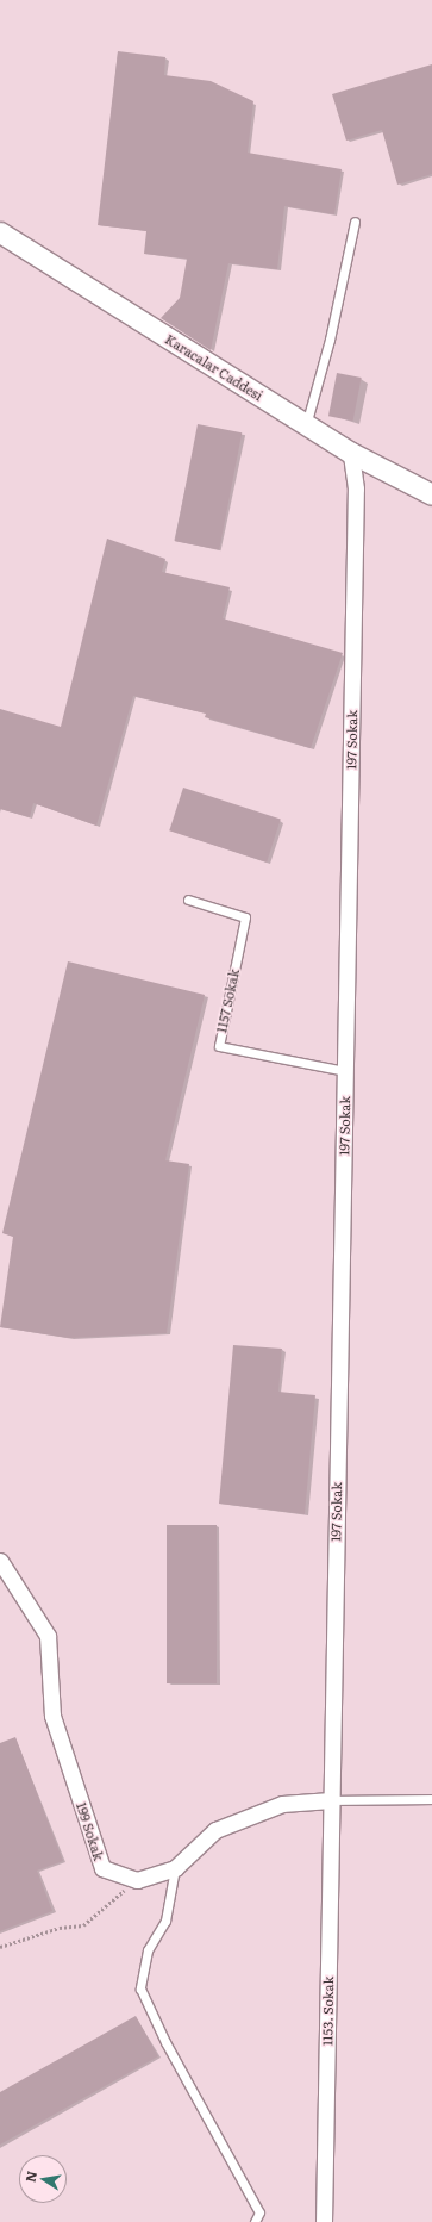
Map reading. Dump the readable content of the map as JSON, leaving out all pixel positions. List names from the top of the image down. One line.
{"streets":{"street":["Karacalar Caddesi","197 Sokak","199 Sokak","1153. Sokak"],"lane":["1157 Sokak"]},"crossings":[["Karacalar Caddesi","197 Sokak"],["197 Sokak","1157 Sokak"],["197 Sokak","1153. Sokak"]],"north":"left"}
